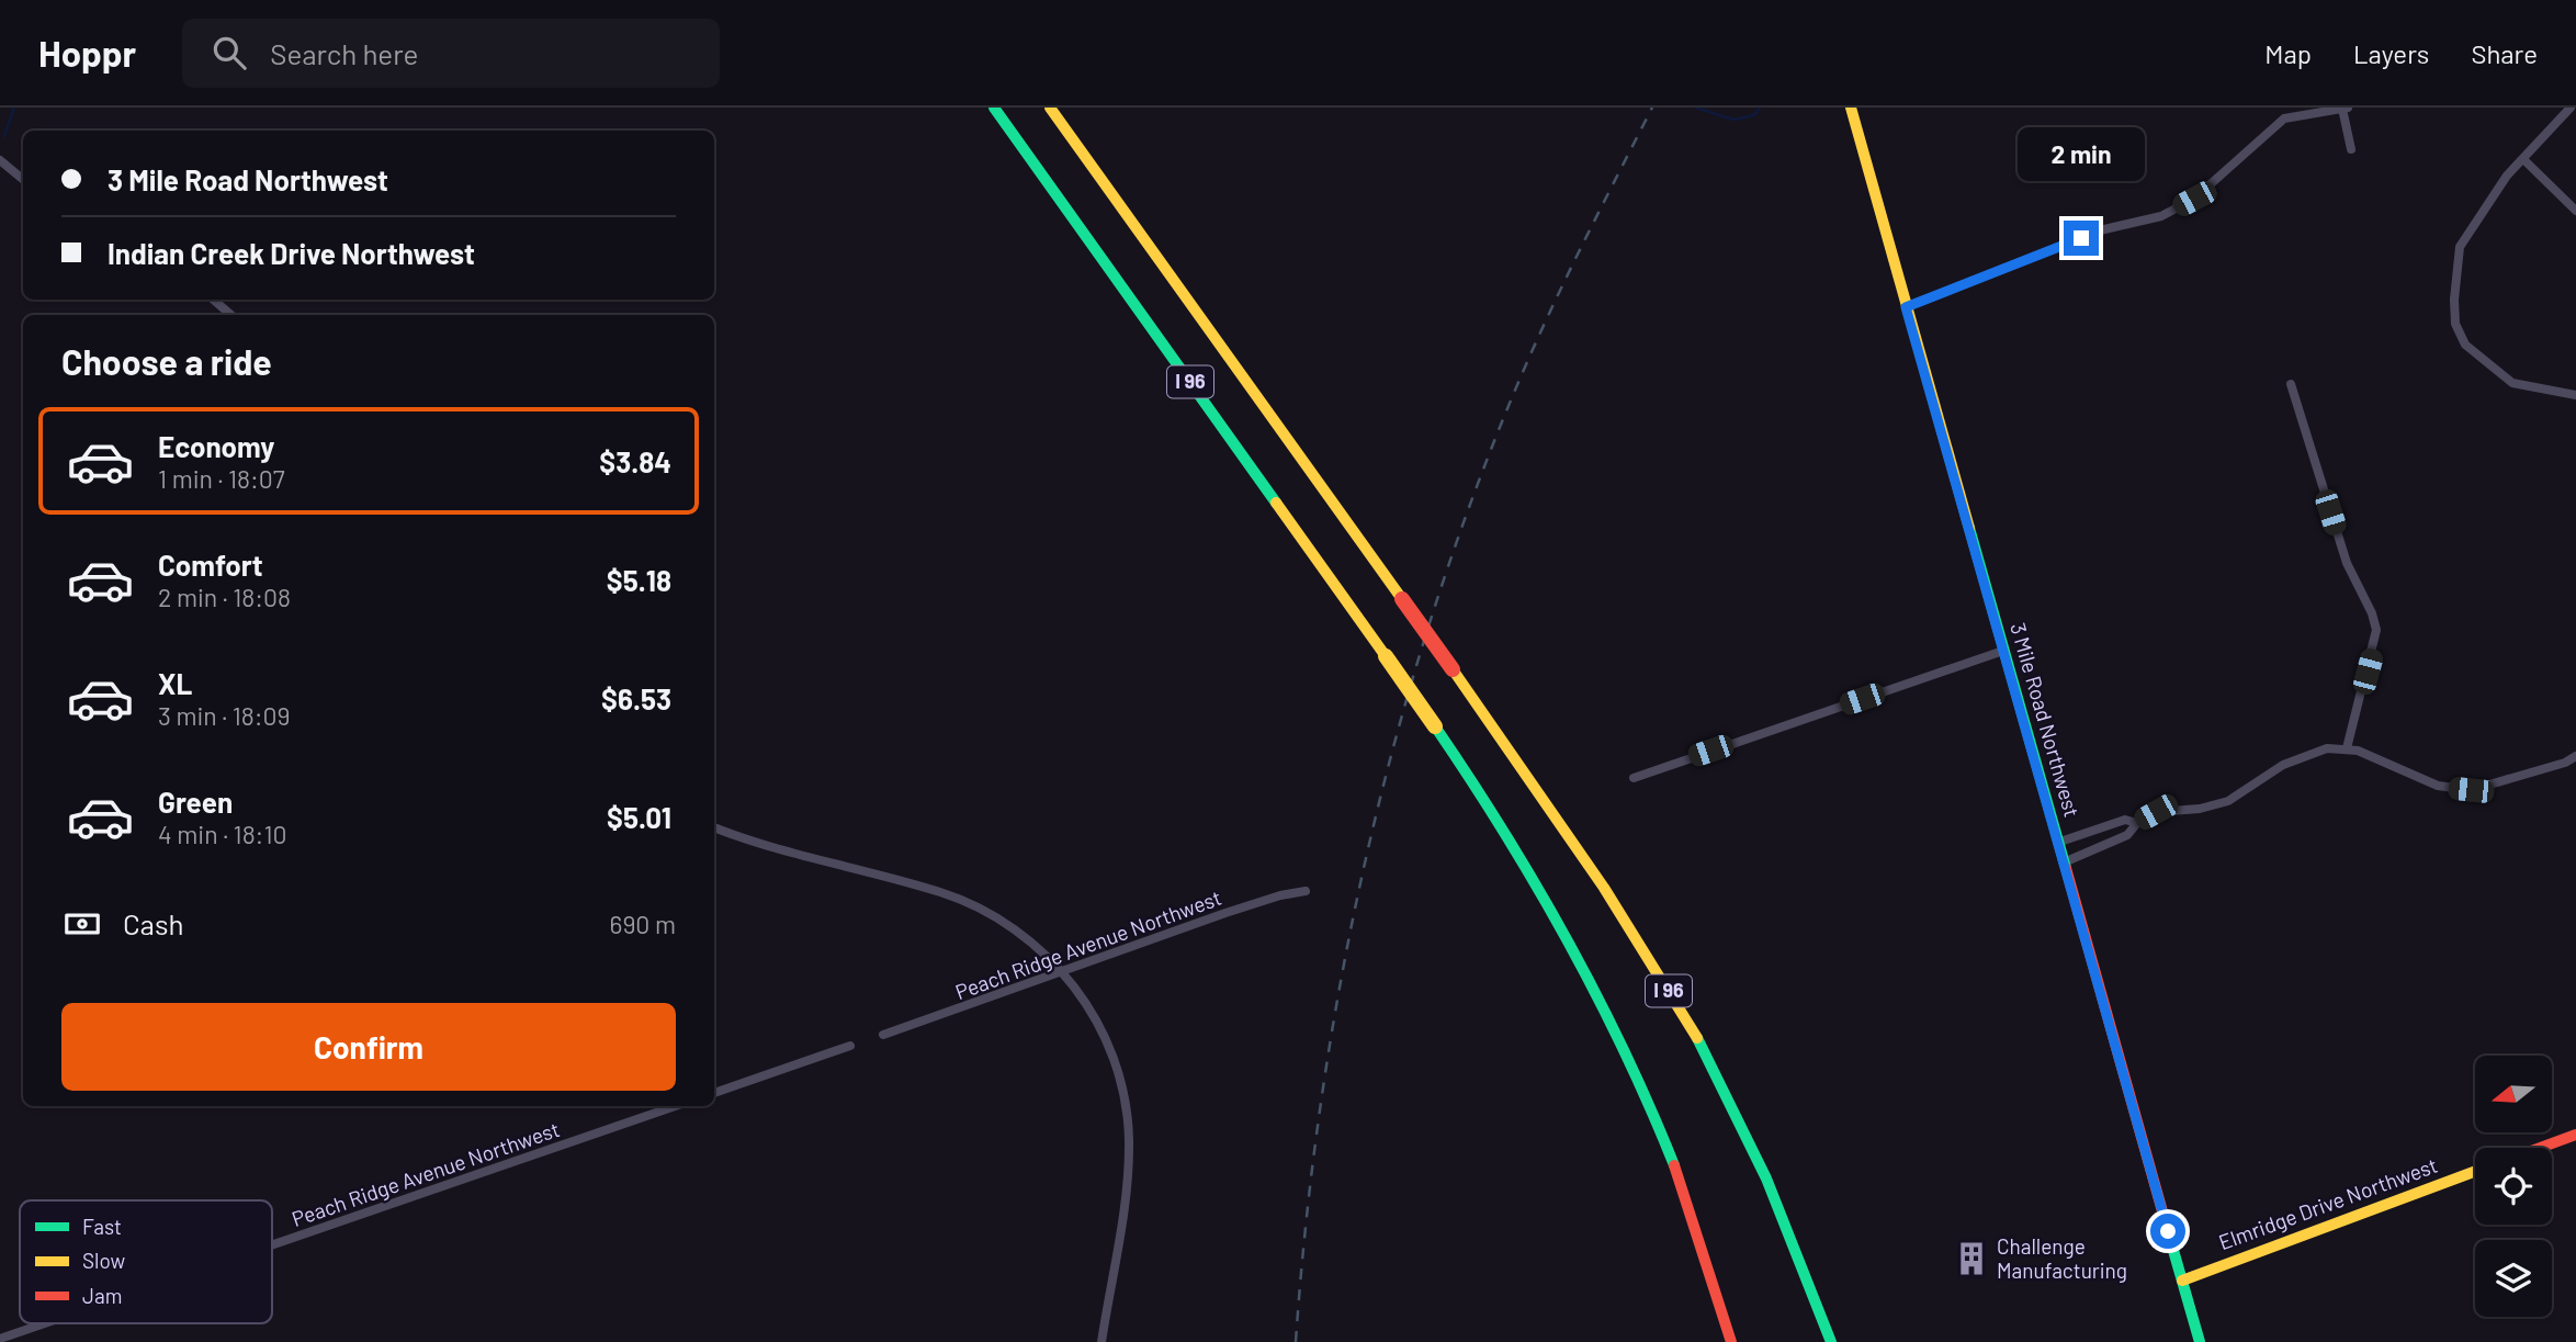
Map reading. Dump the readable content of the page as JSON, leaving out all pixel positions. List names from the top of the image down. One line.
{"streets":{"main road":["I 96","3 Mile Road Northwest","Elmridge Drive Northwest"],"street":["Peach Ridge Avenue Northwest"]},"crossings":[["3 Mile Road Northwest","Elmridge Drive Northwest"]],"places":{"building":["Challenge Manufacturing"]},"legend":["Fast","Slow","Jam"],"north":"left","page":{"header":"Hoppr","search":"Search here","nav":["Map","Layers","Share"],"bubble":"2 min","banner":["3 Mile Road Northwest","Indian Creek Drive Northwest"],"heading":"Choose a ride","list":[{"name":"Economy","note":"1 min · 18:07","value":"$3.84"},{"name":"Comfort","note":"2 min · 18:08","value":"$5.18"},{"name":"XL","note":"3 min · 18:09","value":"$6.53"},{"name":"Green","note":"4 min · 18:10","value":"$5.01"}],"pay":["Cash","690 m"],"buttons":"Confirm"}}
